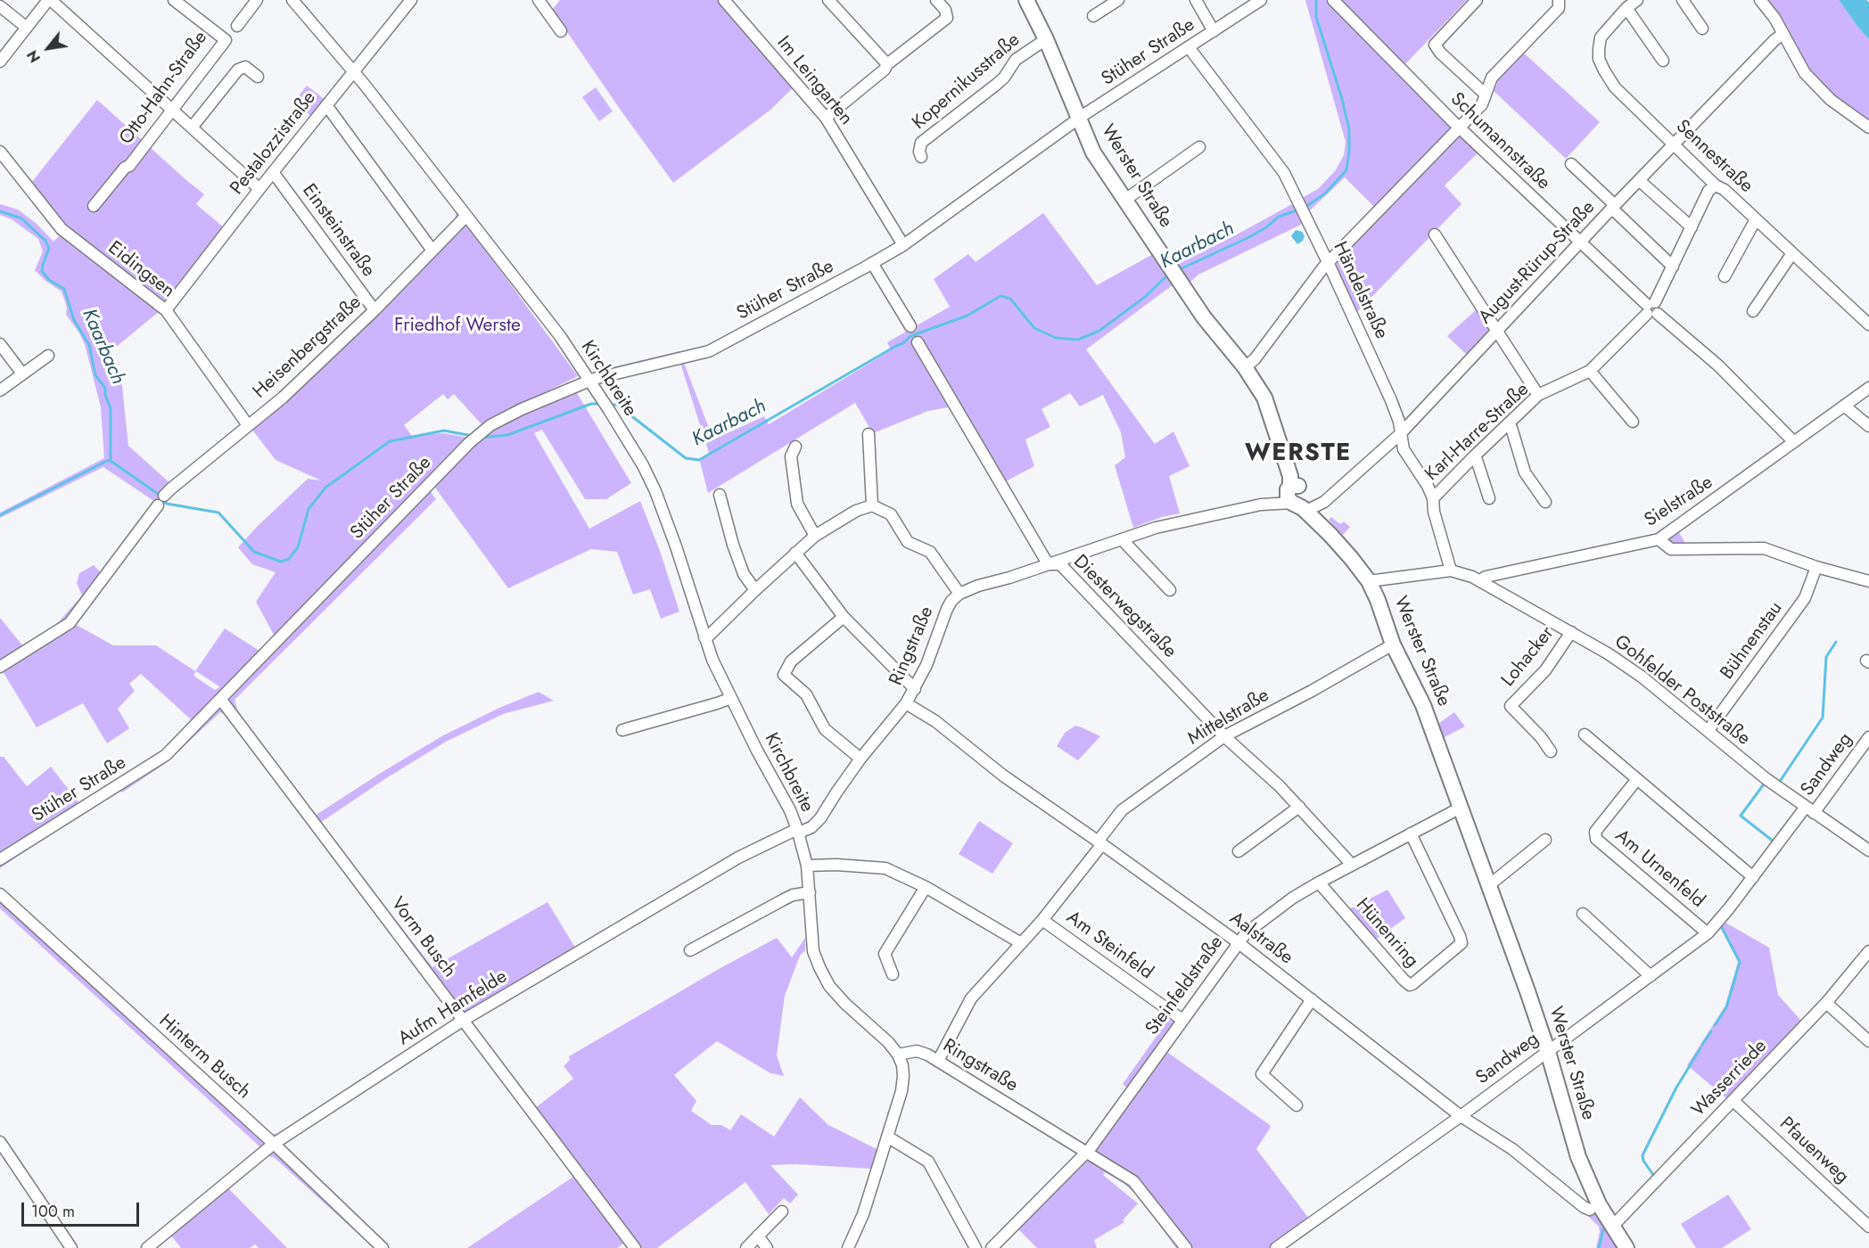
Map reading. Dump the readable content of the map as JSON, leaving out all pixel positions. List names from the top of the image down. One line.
{"streets":{"main road":["Werster Straße"],"street":["Stüher Straße","Im Leingarten","Kopernikusstraße","Otto-Hahn-Straße","Schumannstraße","Pestalozzistraße","Sennestraße","Einsteinstraße","August-Rürup-Straße","Eidingsen","Händelstraße","Heisenbergstraße","Kirchbreite","Karl-Harre-Straße","Sielstraße","Diesterwegstraße","Bühnenstau","Ringstraße","Lohacker","Gohfelder Poststraße","Mittelstraße","Sandweg","Am Urnenfeld","Hünenring","Vorm Busch","Aalstraße","Am Steinfeld","Steinfeldstraße","Aufm Hamfelde","Hinterm Busch","Wasserriede","Pfauenweg"]},"crossings":[["Stüher Straße","Im Leingarten"],["Stüher Straße","Werster Straße"],["Stüher Straße","Händelstraße"],["Stüher Straße","Kirchbreite"],["Stüher Straße","Vorm Busch"],["Kopernikusstraße","Werster Straße"],["Schumannstraße","August-Rürup-Straße"],["Schumannstraße","Karl-Harre-Straße"],["Schumannstraße","Sielstraße"],["Pestalozzistraße","Einsteinstraße"],["Pestalozzistraße","Eidingsen"],["Pestalozzistraße","Kirchbreite"],["Sennestraße","August-Rürup-Straße"],["Sennestraße","Karl-Harre-Straße"],["Werster Straße","August-Rürup-Straße"],["Werster Straße","Gohfelder Poststraße"],["Werster Straße","Mittelstraße"],["Werster Straße","Sandweg"],["Werster Straße","Steinfeldstraße"],["Werster Straße","Wasserriede"],["Einsteinstraße","Heisenbergstraße"],["August-Rürup-Straße","Händelstraße"],["Eidingsen","Heisenbergstraße"],["Händelstraße","Karl-Harre-Straße"],["Händelstraße","Gohfelder Poststraße"],["Heisenbergstraße","Kirchbreite"],["Kirchbreite","Ringstraße"],["Kirchbreite","Aufm Hamfelde"],["Sielstraße","Gohfelder Poststraße"],["Diesterwegstraße","Mittelstraße"],["Diesterwegstraße","Steinfeldstraße"],["Bühnenstau","Gohfelder Poststraße"],["Ringstraße","Mittelstraße"],["Ringstraße","Aalstraße"],["Ringstraße","Steinfeldstraße"],["Ringstraße","Aufm Hamfelde"],["Lohacker","Gohfelder Poststraße"],["Gohfelder Poststraße","Sandweg"],["Mittelstraße","Aalstraße"],["Mittelstraße","Am Steinfeld"],["Sandweg","Am Urnenfeld"],["Sandweg","Aalstraße"],["Hünenring","Steinfeldstraße"],["Vorm Busch","Aufm Hamfelde"],["Aalstraße","Steinfeldstraße"],["Am Steinfeld","Steinfeldstraße"],["Aufm Hamfelde","Hinterm Busch"],["Wasserriede","Pfauenweg"]],"districts":["WERSTE"],"water":["Kaarbach"],"parks":["Friedhof Werste"],"scale_bar":"100 m","north":"bottom left"}
